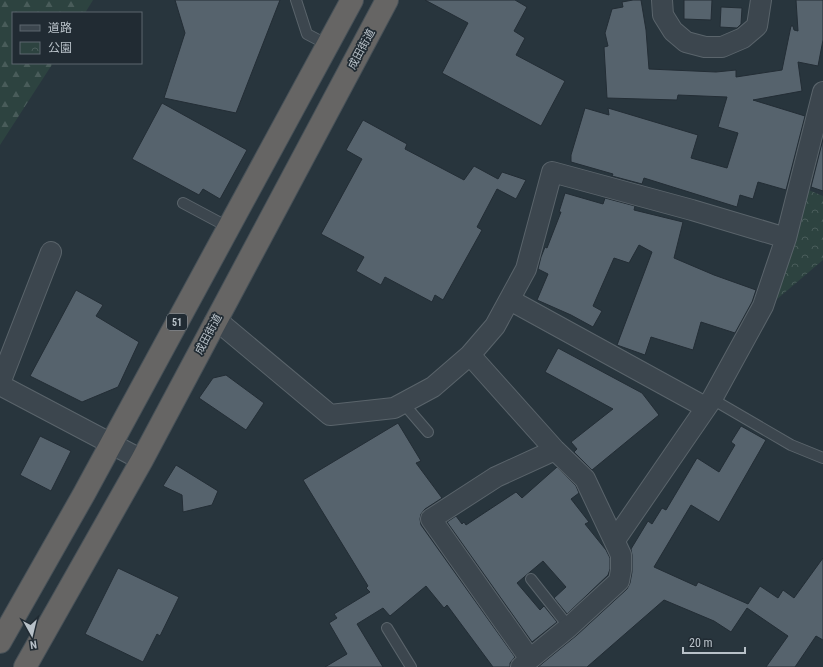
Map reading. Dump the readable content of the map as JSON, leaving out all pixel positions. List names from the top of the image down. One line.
{"streets":{"highway":["成田街道","51"]},"legend":["道路","公園"],"scale_bar":"20 m","north":"bottom"}
